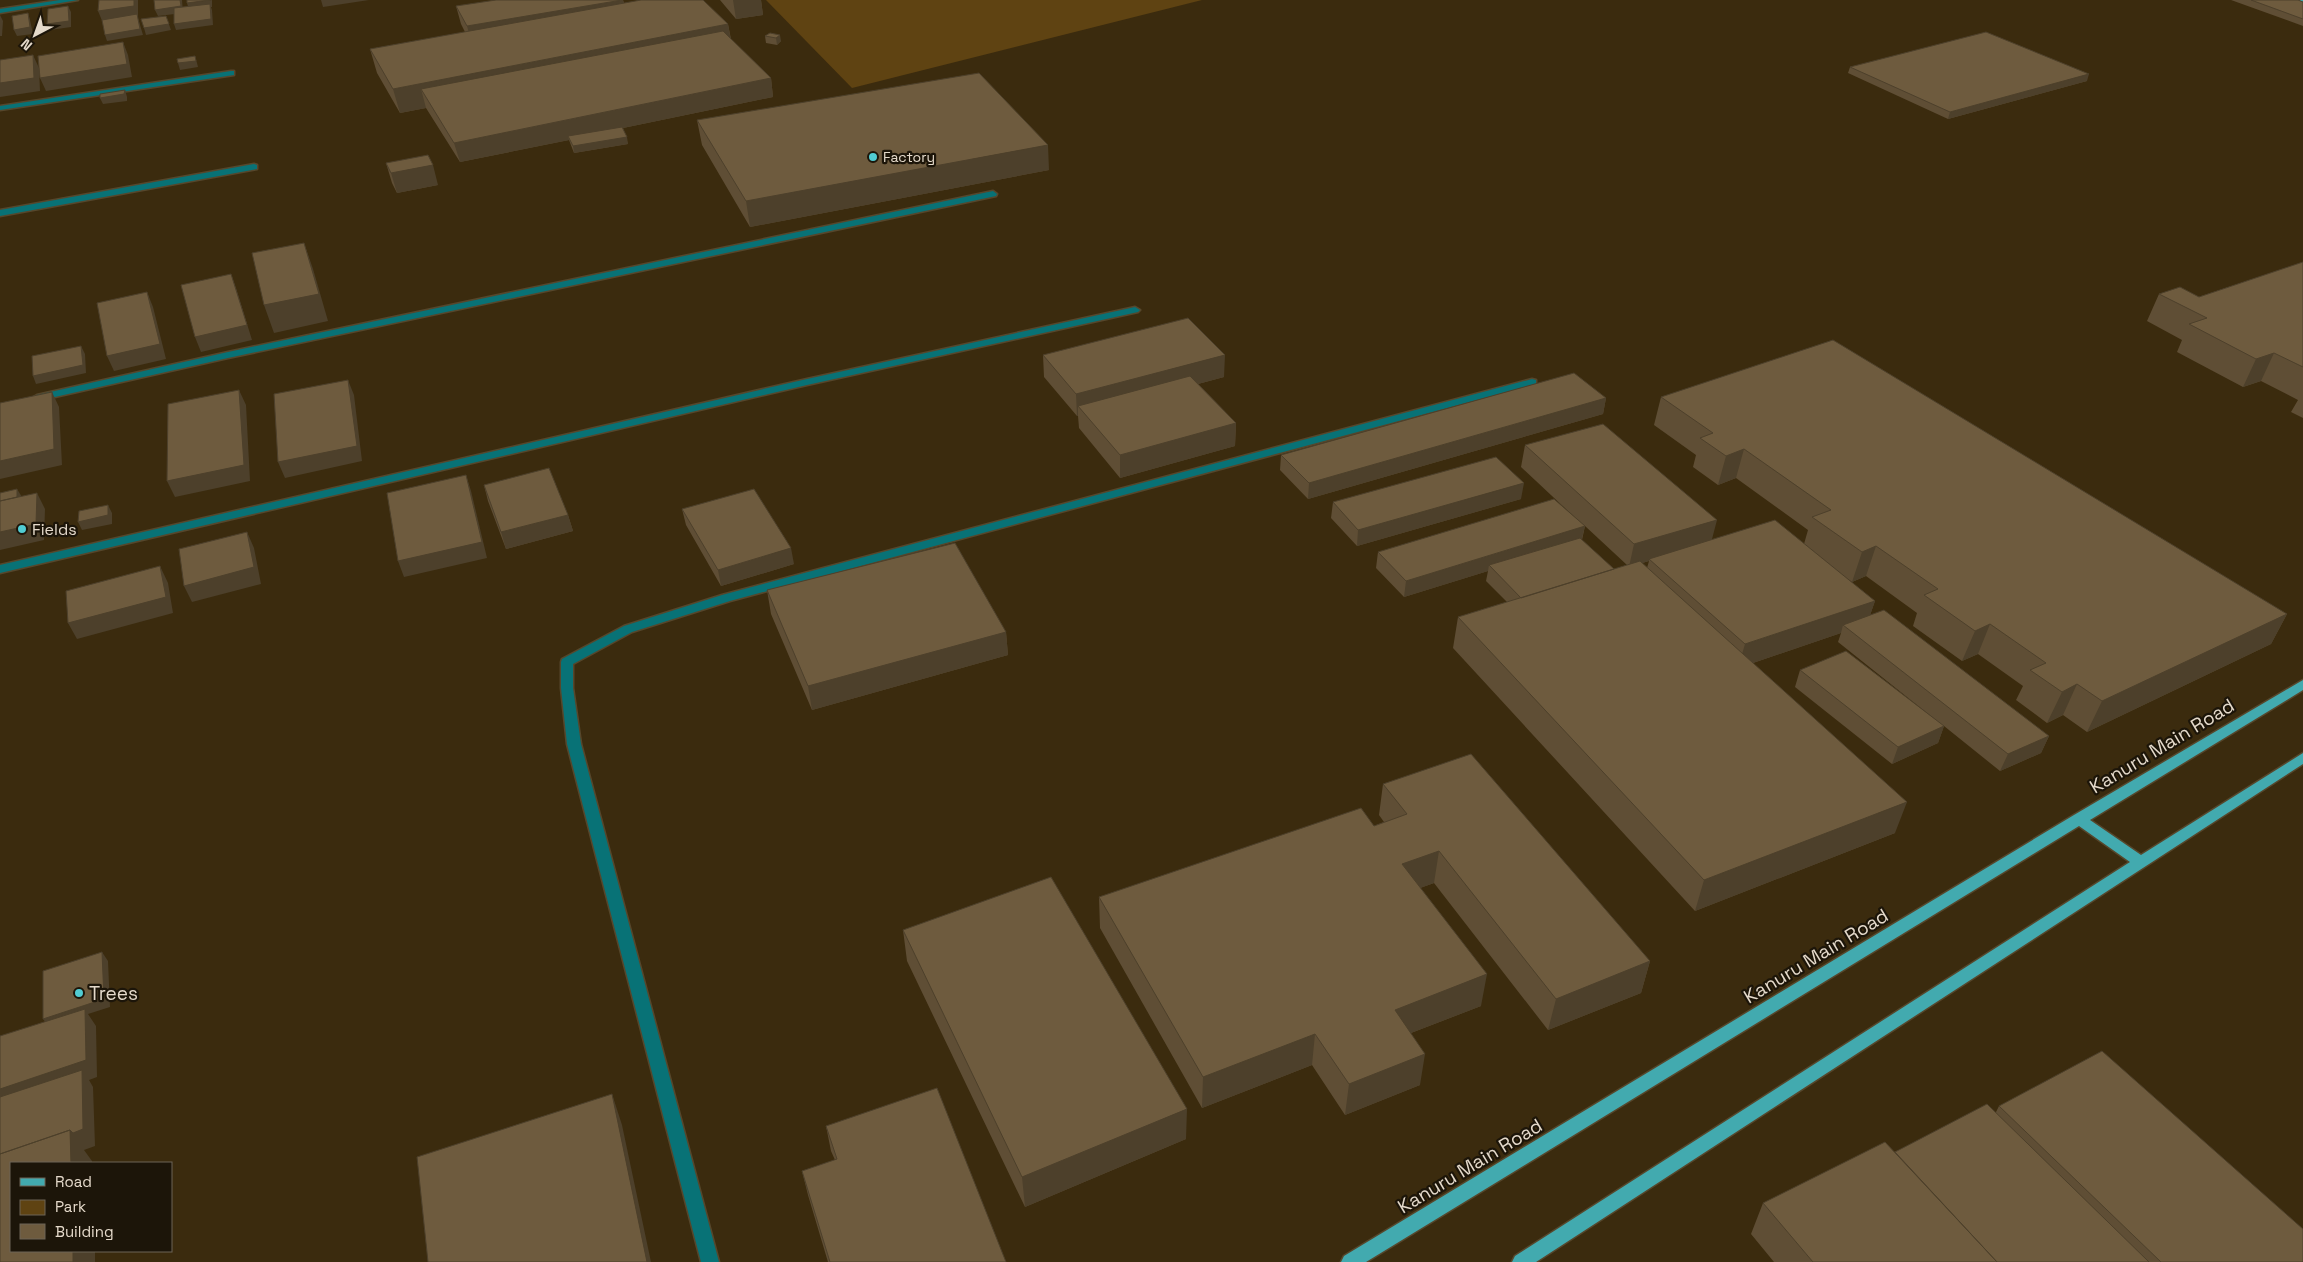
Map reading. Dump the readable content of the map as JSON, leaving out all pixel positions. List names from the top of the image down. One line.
{"streets":{"main road":["Kanuru Main Road"]},"places":["Factory","Fields","Trees"],"legend":["Road","Park","Building"],"north":"bottom left"}
